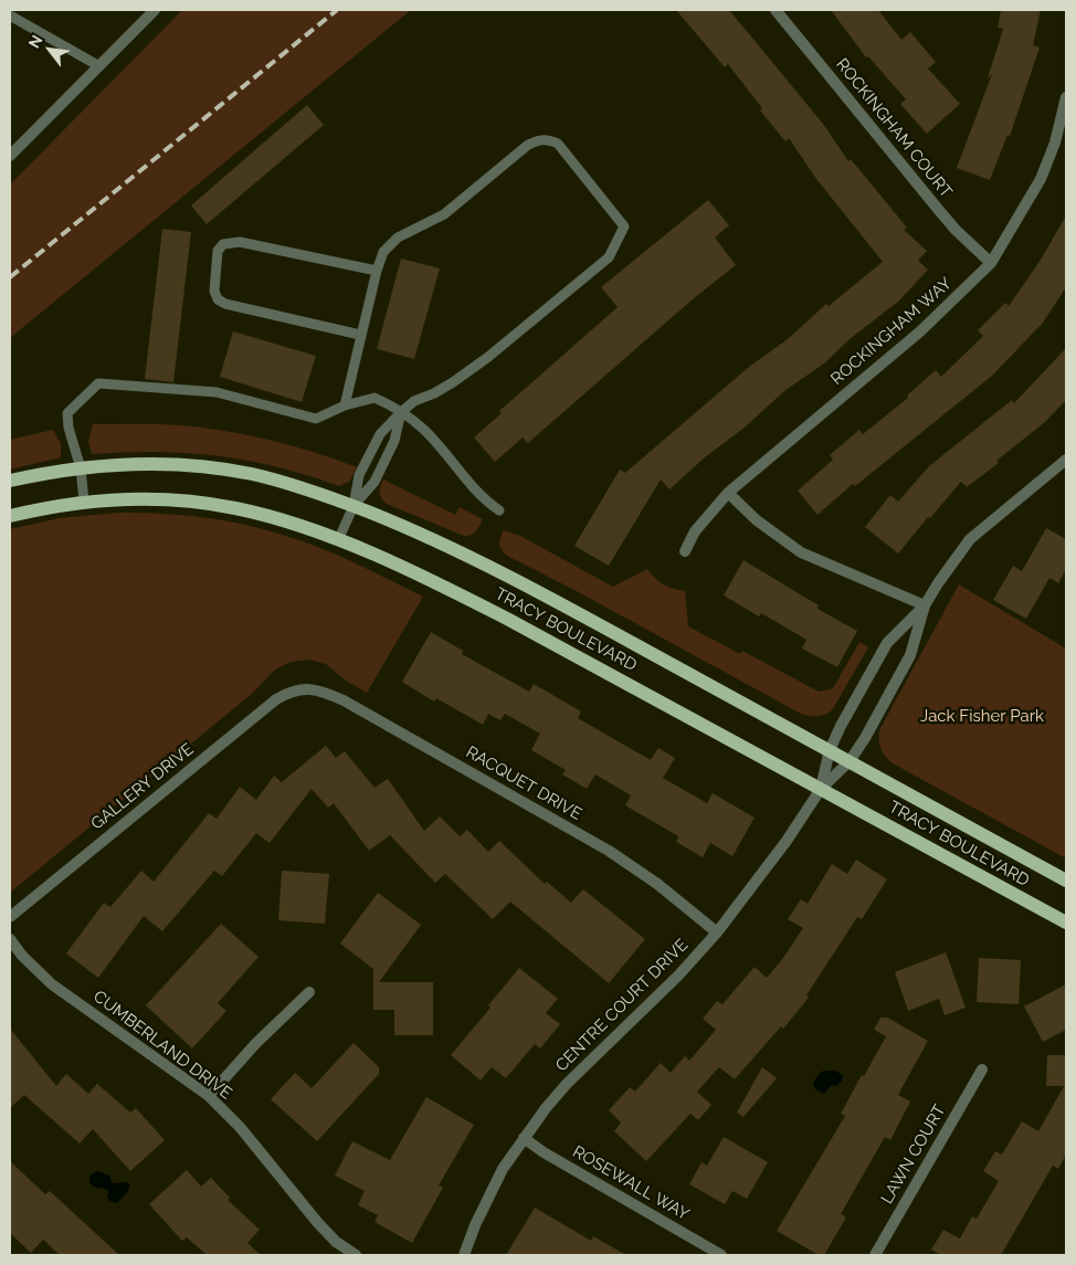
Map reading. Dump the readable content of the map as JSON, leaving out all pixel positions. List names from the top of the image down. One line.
{"streets":{"main road":["TRACY BOULEVARD"],"street":["ROCKINGHAM COURT","ROCKINGHAM WAY","RACQUET DRIVE","GALLERY DRIVE","CENTRE COURT DRIVE","CUMBERLAND DRIVE","LAWN COURT","ROSEWALL WAY"]},"crossings":[["ROCKINGHAM COURT","ROCKINGHAM WAY"],["TRACY BOULEVARD","CENTRE COURT DRIVE"],["RACQUET DRIVE","GALLERY DRIVE"],["RACQUET DRIVE","CENTRE COURT DRIVE"],["CENTRE COURT DRIVE","ROSEWALL WAY"]],"parks":["Jack Fisher Park"],"north":"top left"}
